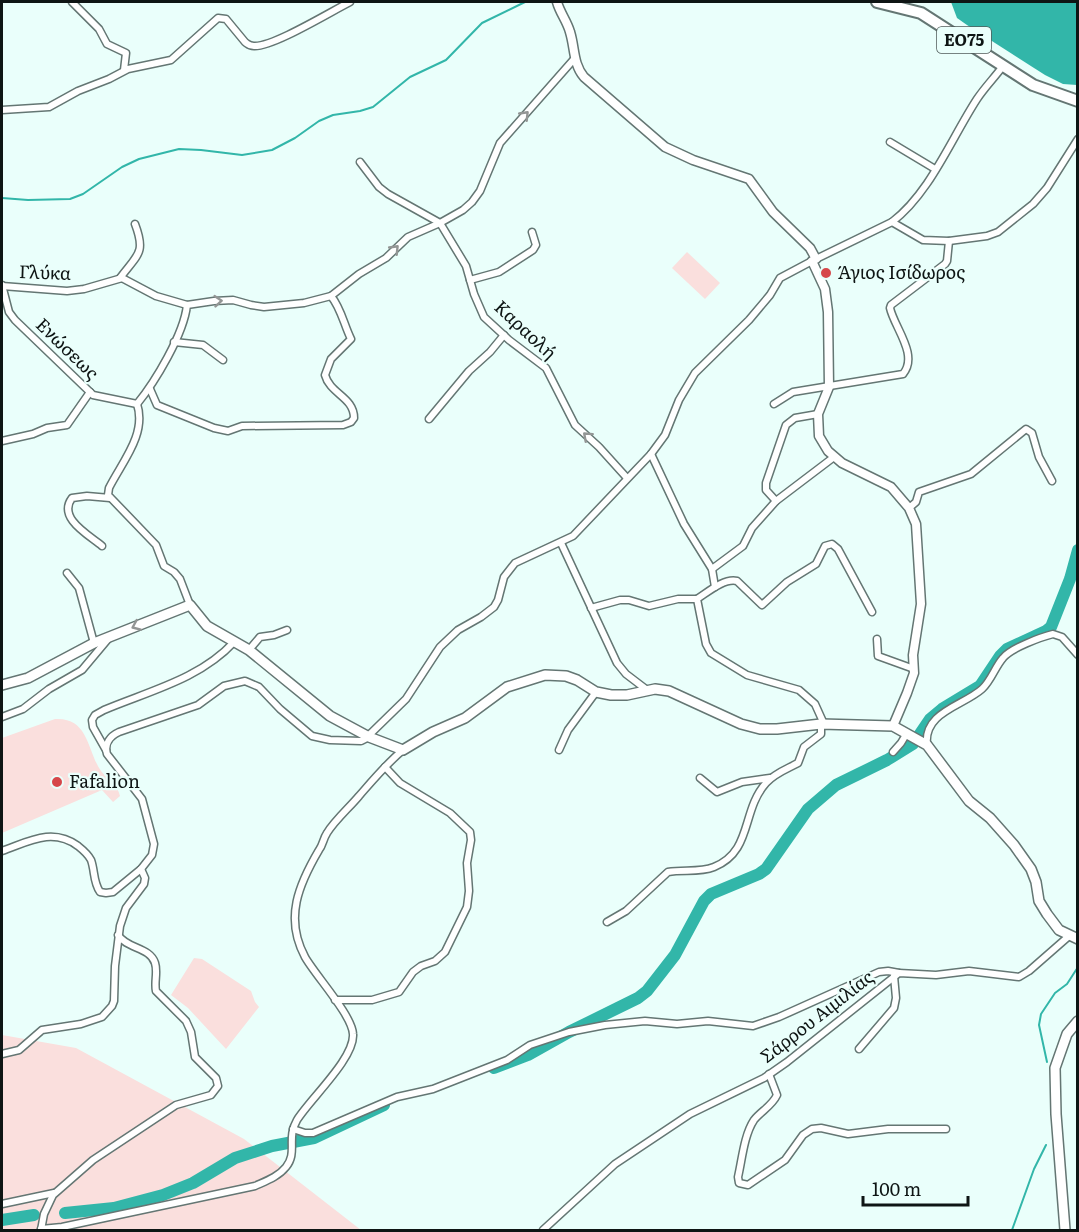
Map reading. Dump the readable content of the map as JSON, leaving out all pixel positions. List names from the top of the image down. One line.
{"streets":{"main road":["ΕΟ75"],"street":["Γλύκα","Καραολή","Ενώσεως","Σάρρου Αιμιλίας"]},"crossings":[["Γλύκα","Ενώσεως"]],"one_way":["Καραολή"],"places":["Άγιος Ισίδωρος","Fafalion"],"scale_bar":"100 m"}
